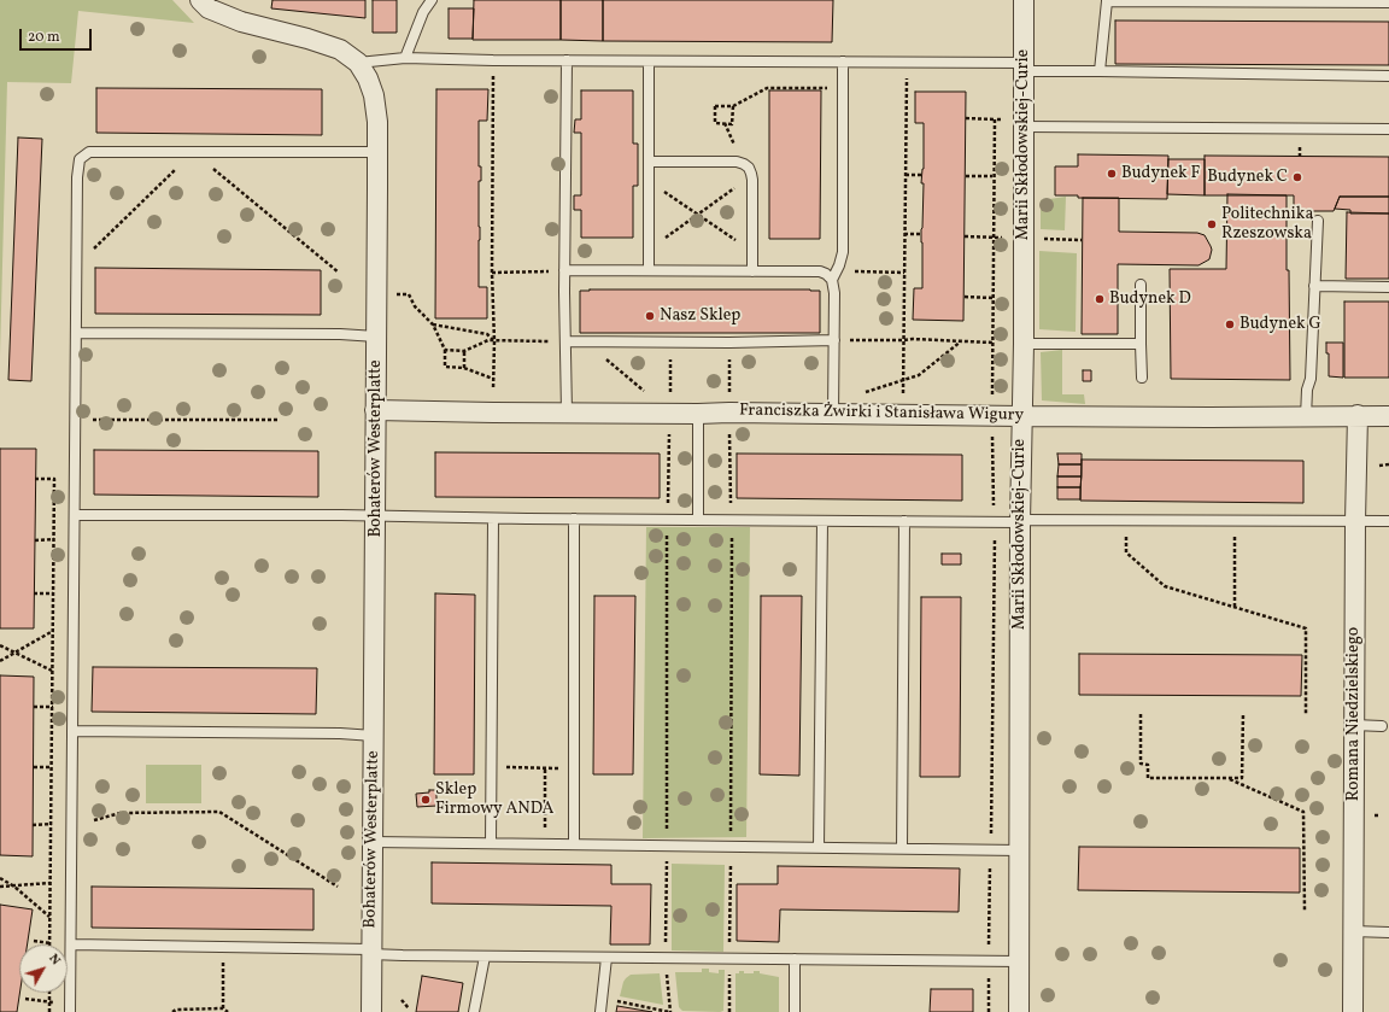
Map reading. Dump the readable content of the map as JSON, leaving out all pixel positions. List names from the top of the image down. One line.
{"streets":{"street":["Marii Skłodowskiej-Curie","Franciszka Żwirki i Stanisława Wigury","Bohaterów Westerplatte","Romana Niedzielskiego"]},"crossings":[["Marii Skłodowskiej-Curie","Franciszka Żwirki i Stanisława Wigury"],["Franciszka Żwirki i Stanisława Wigury","Bohaterów Westerplatte"],["Franciszka Żwirki i Stanisława Wigury","Romana Niedzielskiego"]],"places":["Budynek F","Budynek C","Politechnika Rzeszowska","Budynek D","Nasz Sklep","Budynek G","Sklep Firmowy ANDA"],"scale_bar":"20 m","north":"top right"}
